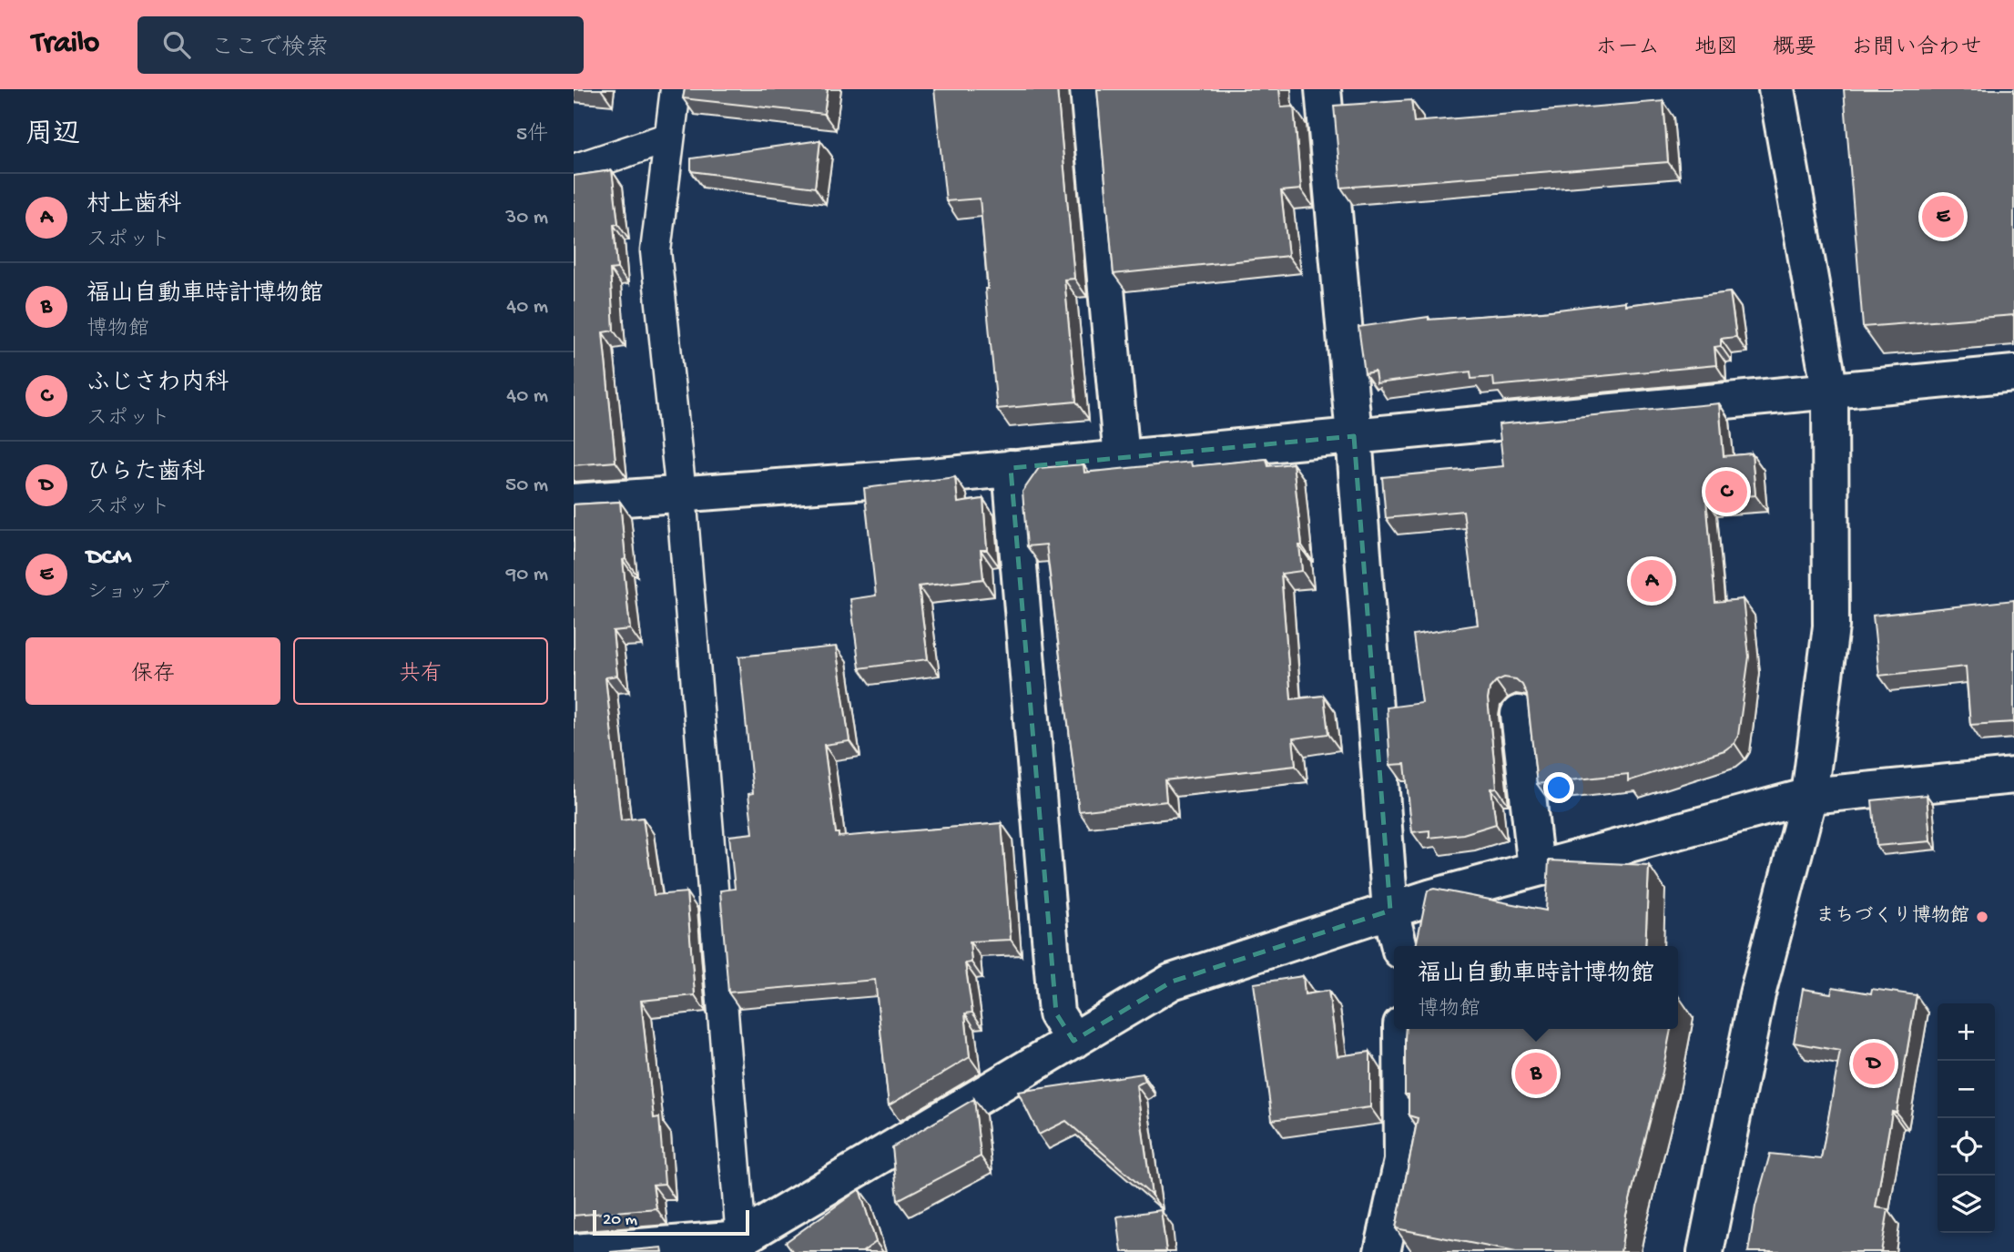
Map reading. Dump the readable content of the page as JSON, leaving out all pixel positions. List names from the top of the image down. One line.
{"places":["まちづくり博物館"],"scale_bar":"20 m","page":{"header":"Trailo","search":"ここで検索","nav":["ホーム","地図","概要","お問い合わせ"],"heading":["周辺","5件"],"list":[{"mark":"A","name":"村上歯科","note":"スポット","value":"30 m"},{"mark":"B","name":"福山自動車時計博物館","note":"博物館","value":"40 m"},{"mark":"C","name":"ふじさわ内科","note":"スポット","value":"40 m"},{"mark":"D","name":"ひらた歯科","note":"スポット","value":"50 m"},{"mark":"E","name":"DCM","note":"ショップ","value":"90 m"}],"pins":["E","C","A","D","B"],"buttons":["保存","共有"],"popup":["福山自動車時計博物館","博物館"],"map_buttons":["+","−"],"scale":"20 m"}}
